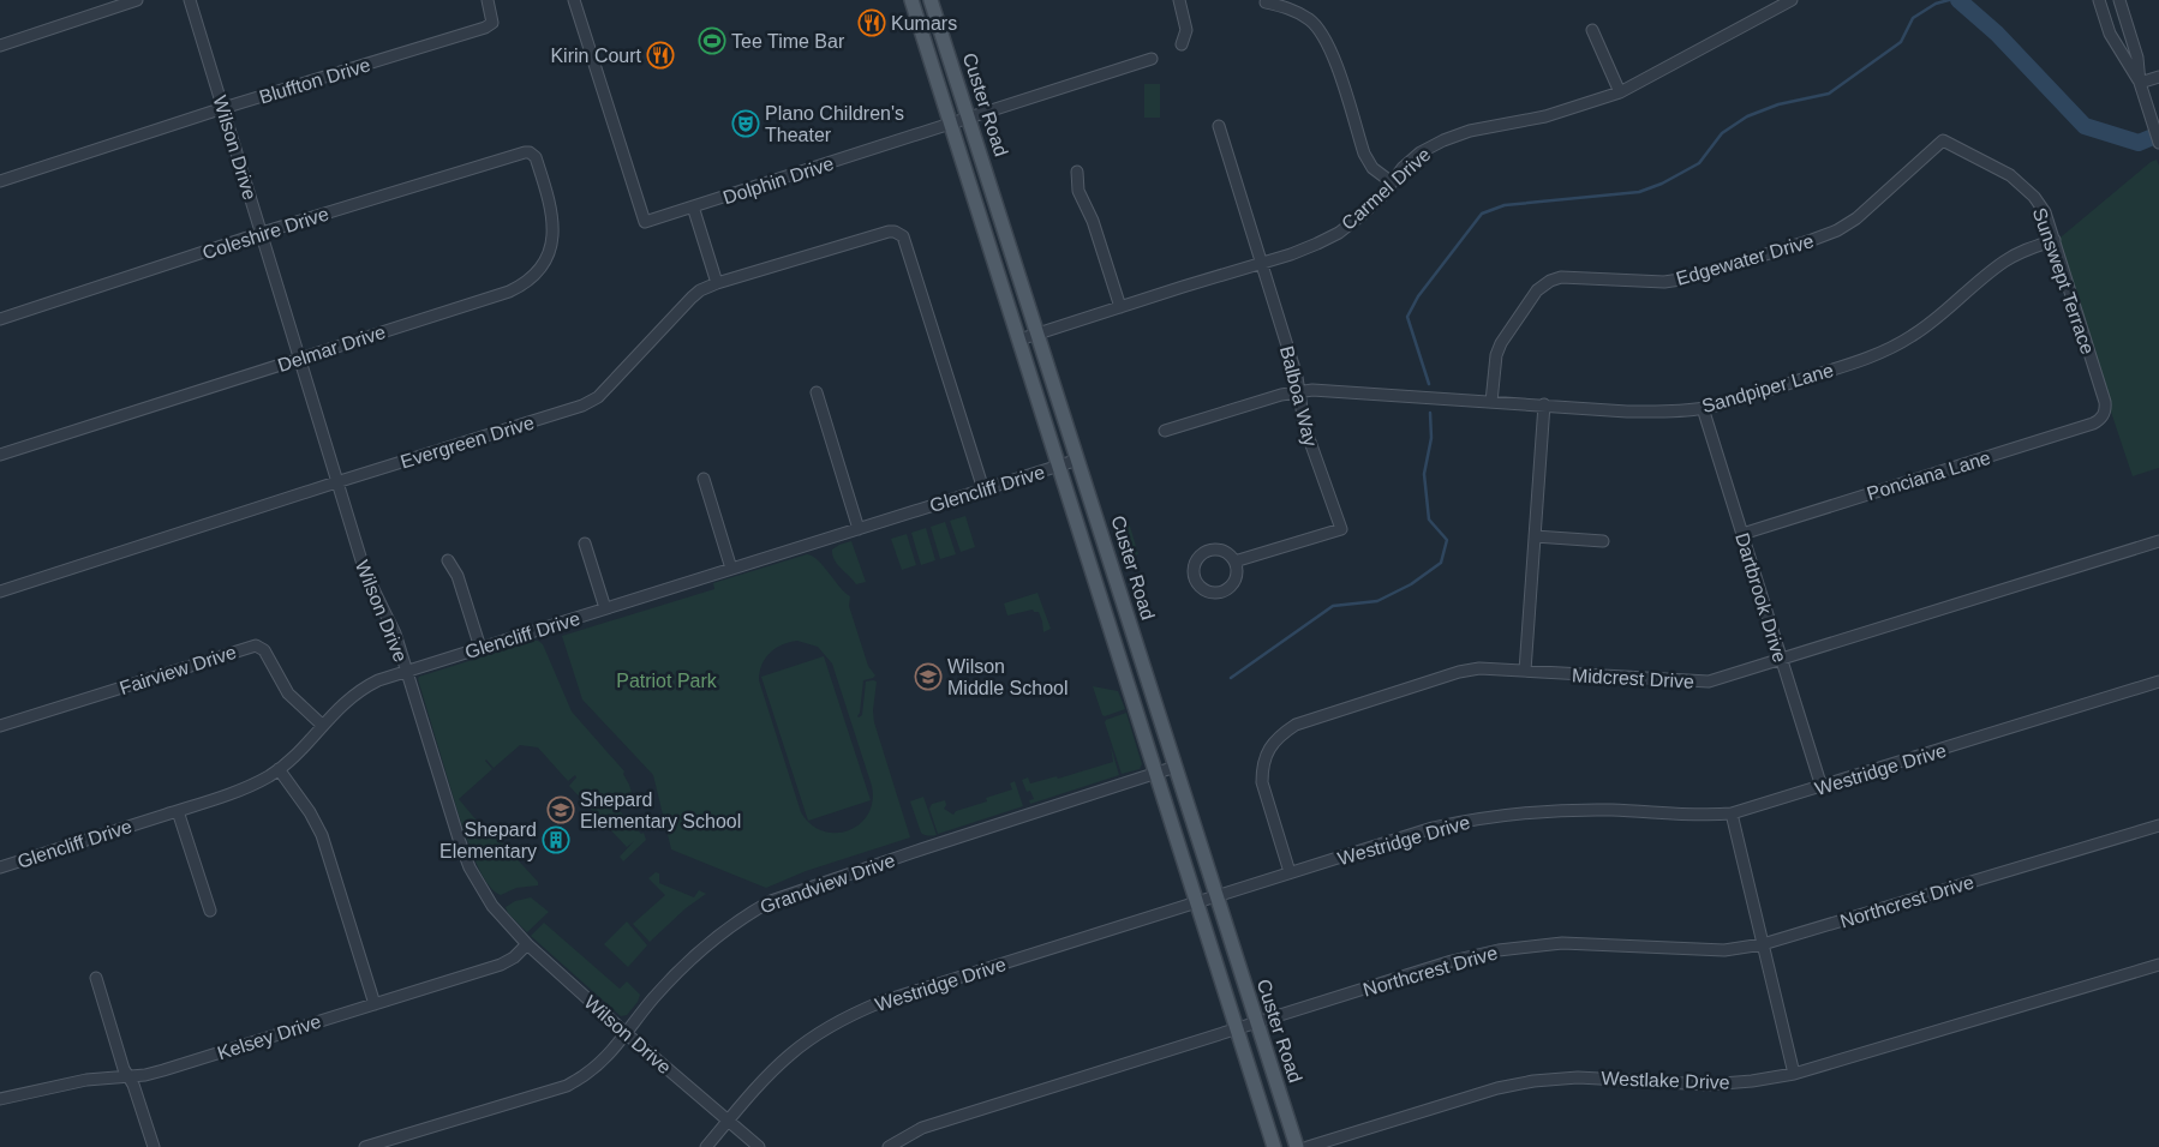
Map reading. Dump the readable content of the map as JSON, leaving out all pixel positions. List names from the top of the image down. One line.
{"streets":{"main road":["Custer Road"],"street":["Bluffton Drive","Wilson Drive","Dolphin Drive","Carmel Drive","Coleshire Drive","Edgewater Drive","Sunswept Terrace","Delmar Drive","Sandpiper Lane","Balboa Way","Evergreen Drive","Ponciana Lane","Glencliff Drive","Dartbrook Drive","Fairview Drive","Midcrest Drive","Westridge Drive","Grandview Drive","Northcrest Drive","Kelsey Drive","Westlake Drive"]},"crossings":[["Bluffton Drive","Wilson Drive"],["Custer Road","Dolphin Drive"],["Custer Road","Carmel Drive"],["Custer Road","Glencliff Drive"],["Custer Road","Westridge Drive"],["Custer Road","Grandview Drive"],["Custer Road","Northcrest Drive"],["Wilson Drive","Coleshire Drive"],["Wilson Drive","Delmar Drive"],["Wilson Drive","Evergreen Drive"],["Wilson Drive","Glencliff Drive"],["Wilson Drive","Westridge Drive"],["Wilson Drive","Grandview Drive"],["Wilson Drive","Kelsey Drive"],["Carmel Drive","Balboa Way"],["Coleshire Drive","Delmar Drive"],["Edgewater Drive","Sunswept Terrace"],["Edgewater Drive","Sandpiper Lane"],["Sunswept Terrace","Sandpiper Lane"],["Sunswept Terrace","Ponciana Lane"],["Sandpiper Lane","Balboa Way"],["Sandpiper Lane","Dartbrook Drive"],["Evergreen Drive","Glencliff Drive"],["Ponciana Lane","Dartbrook Drive"],["Glencliff Drive","Fairview Drive"],["Dartbrook Drive","Midcrest Drive"],["Dartbrook Drive","Westridge Drive"],["Midcrest Drive","Westridge Drive"]],"parks":["Patriot Park"],"places":{"restaurant":["Kumars","Kirin Court"],"sports":["Tee Time Bar"],"theatre":["Plano Children's Theater"],"school or university":["Wilson Middle School","Shepard Elementary School"],"building":["Shepard Elementary"]}}
